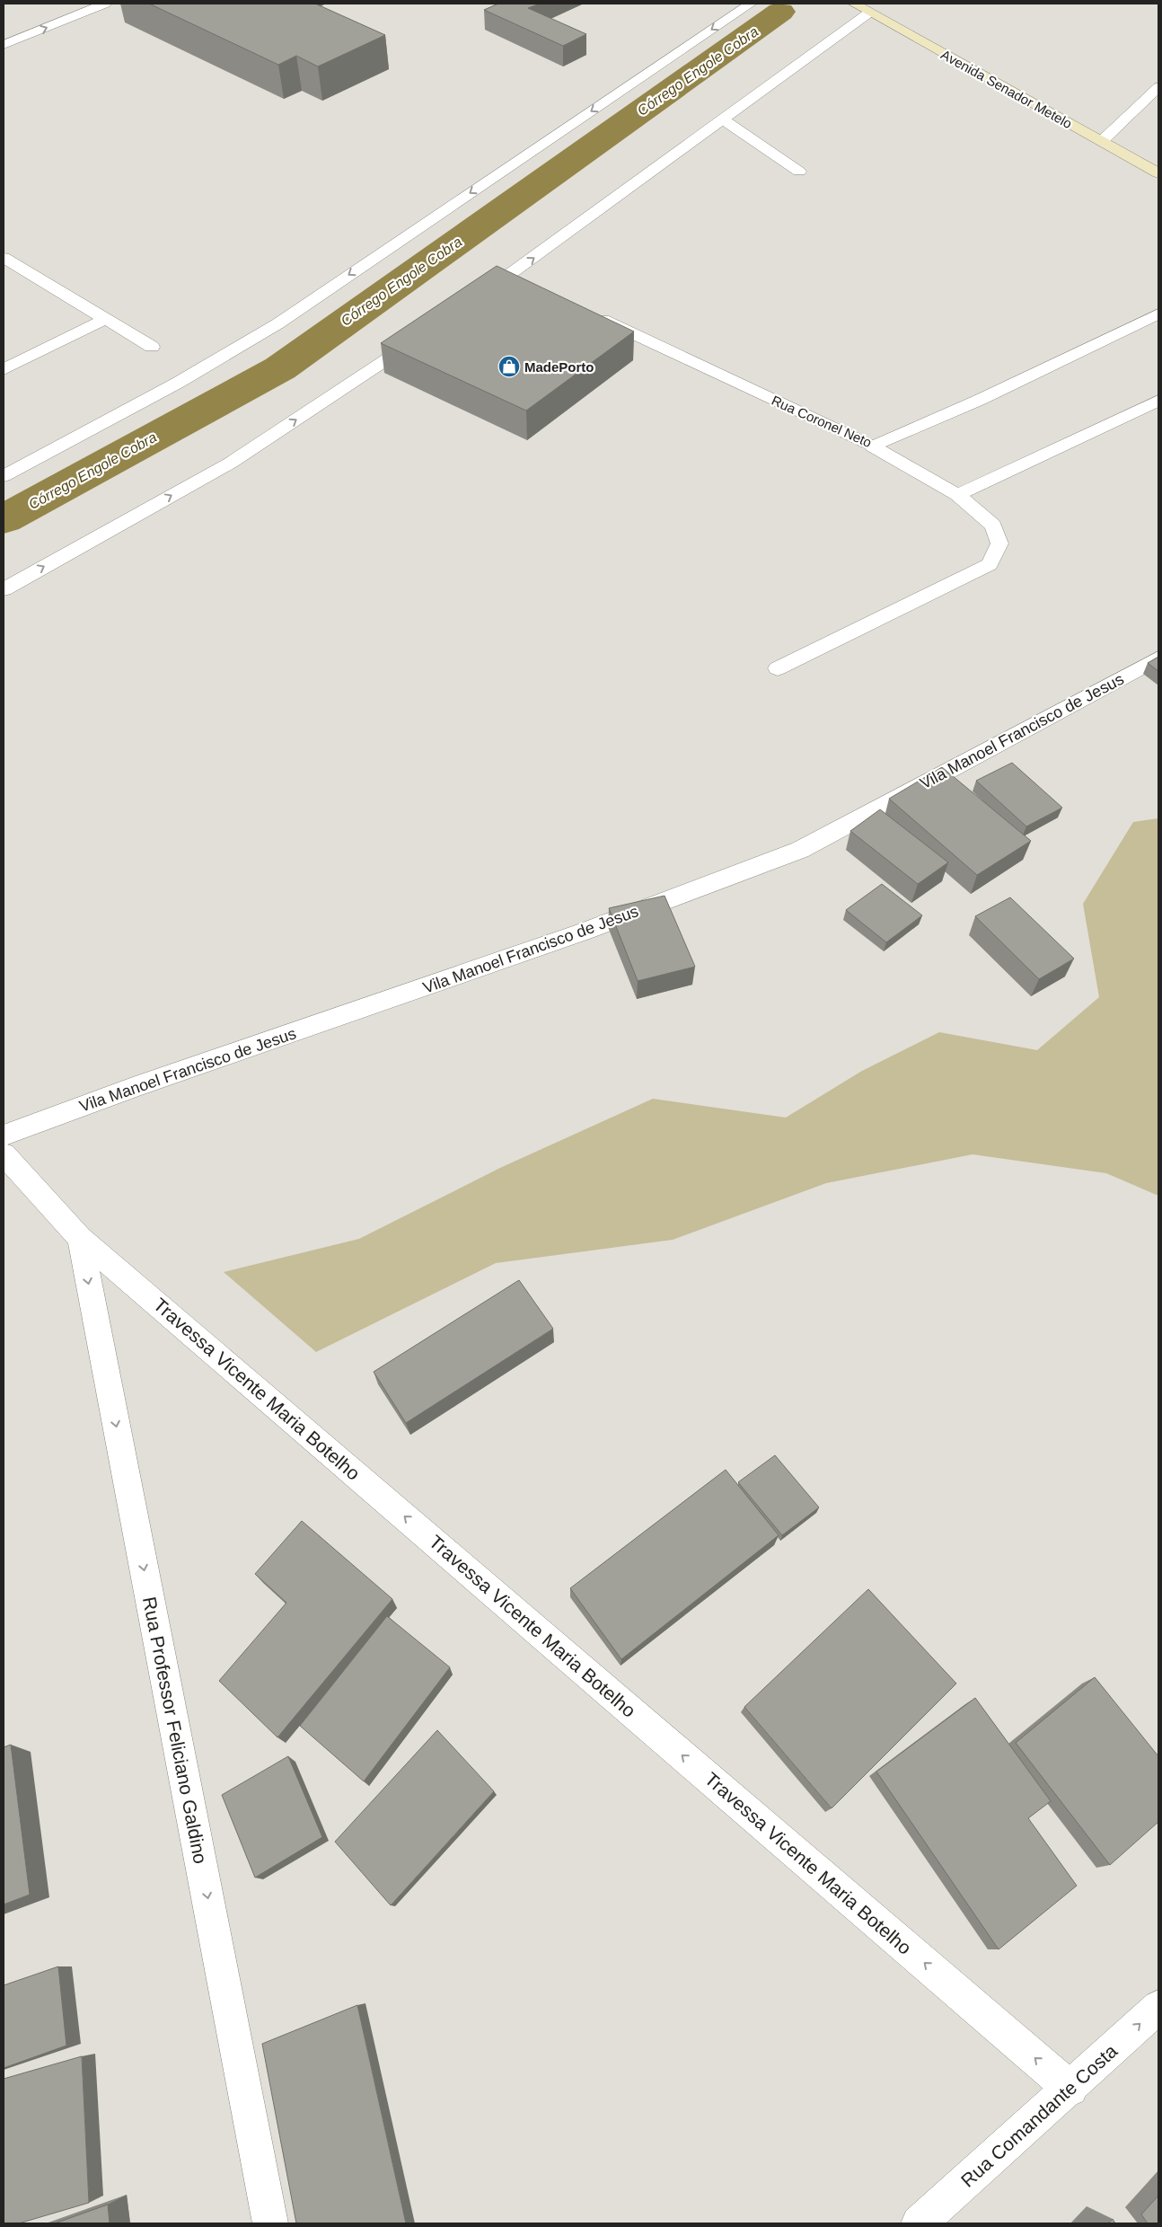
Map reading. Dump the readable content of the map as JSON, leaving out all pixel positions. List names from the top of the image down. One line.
{"streets":{"main road":["Avenida Senador Metelo"],"street":["Rua Coronel Neto","Vila Manoel Francisco de Jesus","Travessa Vicente Maria Botelho","Rua Professor Feliciano Galdino","Rua Comandante Costa"]},"crossings":[["Travessa Vicente Maria Botelho","Rua Professor Feliciano Galdino"],["Travessa Vicente Maria Botelho","Rua Comandante Costa"]],"one_way":["Travessa Vicente Maria Botelho","Rua Professor Feliciano Galdino","Rua Comandante Costa"],"water":["Córrego Engole Cobra"],"places":{"shop":["MadePorto"]}}
